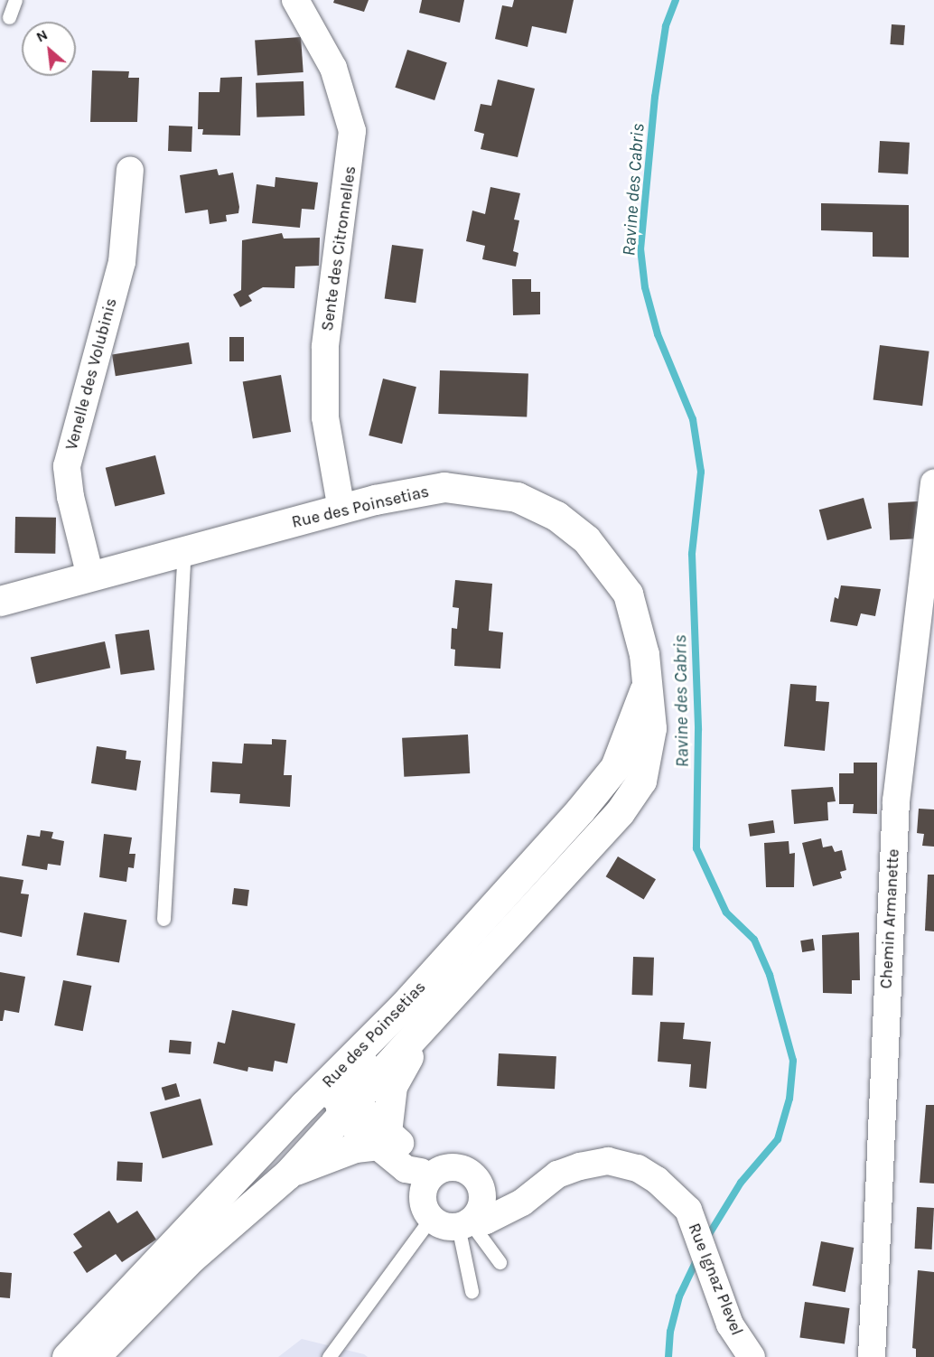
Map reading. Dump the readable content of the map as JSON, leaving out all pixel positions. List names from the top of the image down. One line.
{"streets":{"main road":["Rue des Poinsetias"],"street":["Sente des Citronnelles","Venelle des Volubinis","Chemin Armanette","Rue Ignaz Plevel"]},"crossings":[["Sente des Citronnelles","Rue des Poinsetias"],["Venelle des Volubinis","Rue des Poinsetias"]],"water":["Ravine des Cabris"],"north":"top left"}
